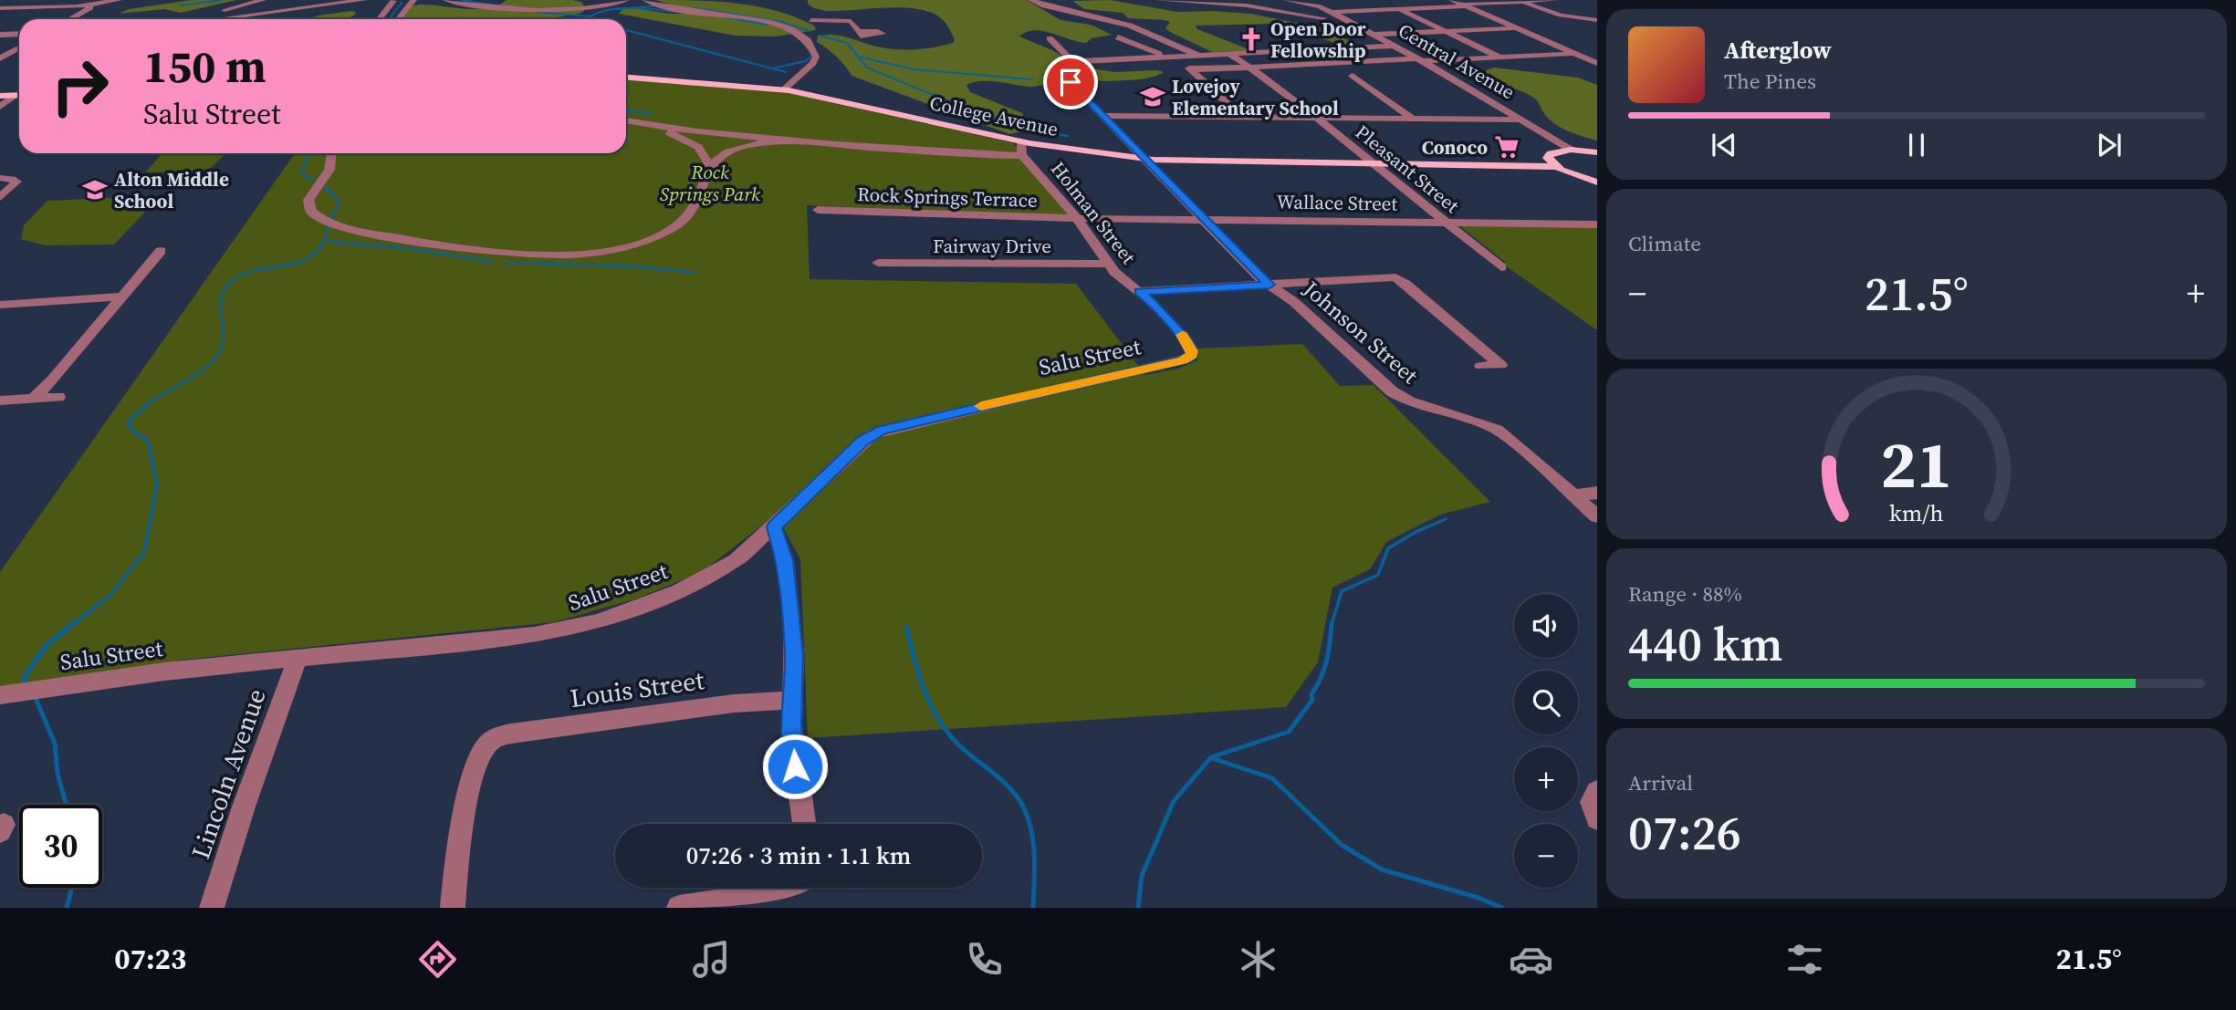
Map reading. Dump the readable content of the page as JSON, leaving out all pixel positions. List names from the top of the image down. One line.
{"streets":{"main road":["College Avenue"],"street":["Central Avenue","Pleasant Street","Rock Springs Terrace","Wallace Street","Holman Street","Fairway Drive","Johnson Street","Salu Street","Louis Street","Lincoln Avenue"]},"crossings":[["College Avenue","Pleasant Street"],["College Avenue","Holman Street"],["College Avenue","Johnson Street"],["Pleasant Street","Wallace Street"],["Rock Springs Terrace","Wallace Street"],["Rock Springs Terrace","Holman Street"],["Wallace Street","Holman Street"],["Wallace Street","Johnson Street"],["Holman Street","Fairway Drive"],["Holman Street","Salu Street"],["Salu Street","Lincoln Avenue"]],"parks":["Rock Springs Park"],"places":{"church":["Open Door Fellowship"],"school or university":["Lovejoy Elementary School","Alton Middle School"],"supermarket":["Conoco"]},"page":{"turn":["150 m","Salu Street"],"song":["Afterglow","The Pines"],"tile":["Climate",["Range · 88%","440 km"],["Arrival","07:26"]],"heat":["−","21.5°","+"],"map_buttons":["+","−"],"limit":"30","trip":"07:26 · 3 min · 1.1 km","tabs":["07:23","21.5°"],"gauge":["21","km/h"]}}
